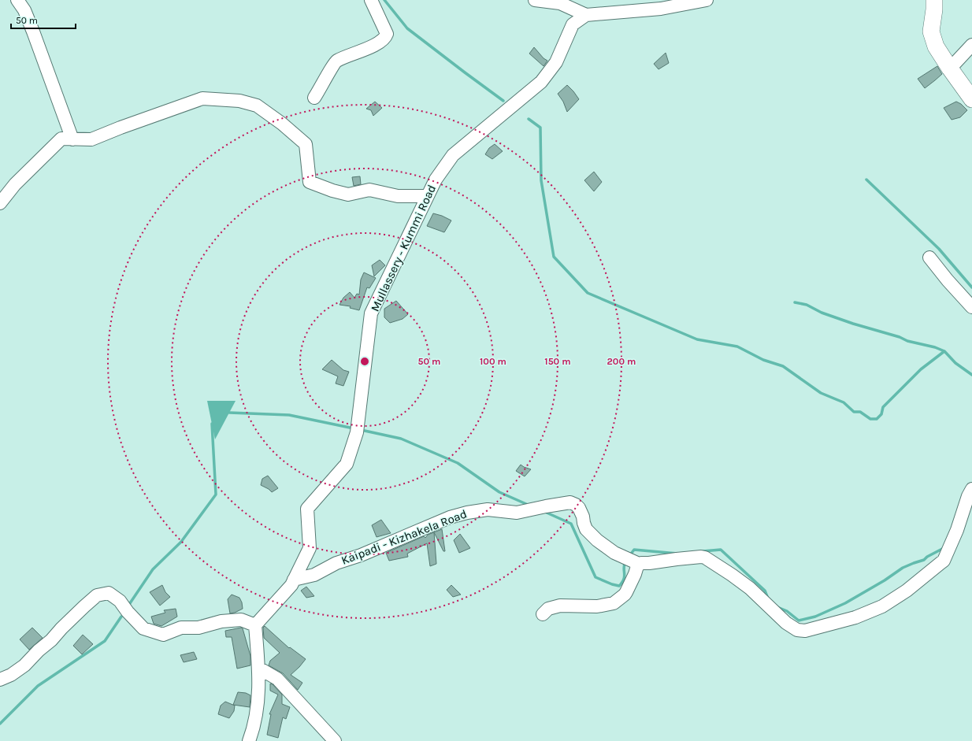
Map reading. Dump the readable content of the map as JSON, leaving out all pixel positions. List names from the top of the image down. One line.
{"streets":{"street":["Mullassery - Kummi Road","Kaipadi - Kizhakela Road"]},"crossings":[["Mullassery - Kummi Road","Kaipadi - Kizhakela Road"]],"scale_bar":"50 m","rings":["50 m","100 m","150 m","200 m"]}
